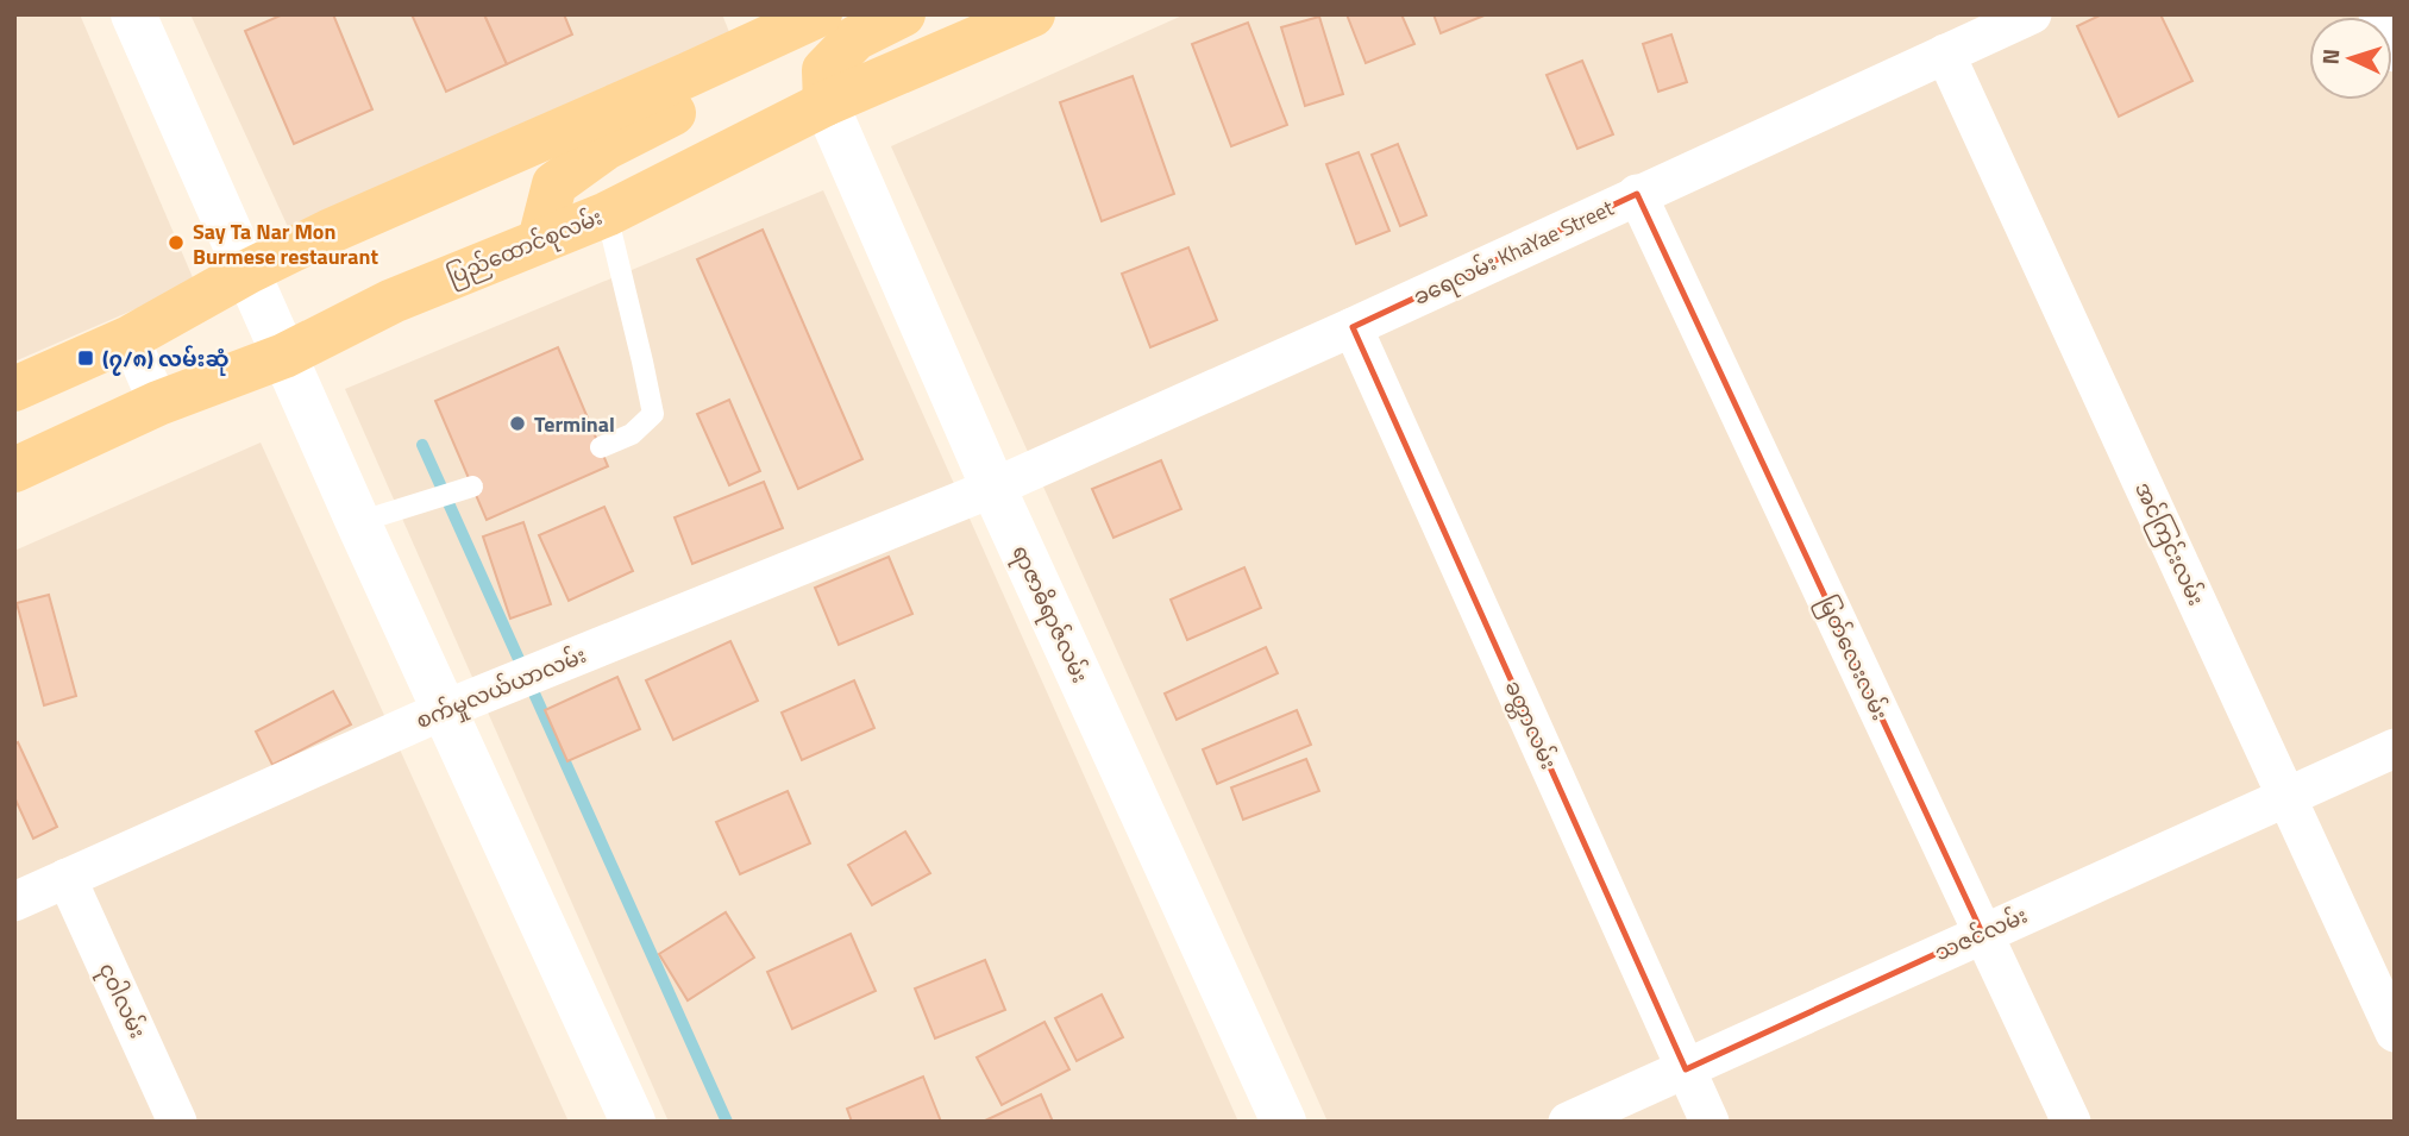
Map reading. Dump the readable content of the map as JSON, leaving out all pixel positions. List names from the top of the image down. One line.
{"streets":{"main road":["ပြည်ထောင်စုလမ်း"],"street":["ခရေလမ်း KhaYae Street","အင်ကြင်းလမ်း","ရာဇာဓိရာဇ်လမ်း","မြတ်လေးလမ်း","စက်မှုလယ်ယာလမ်း","ခတ္တာလမ်း","သဇင်လမ်း","ငုဝါလမ်း"]},"crossings":[["ပြည်ထောင်စုလမ်း","ရာဇာဓိရာဇ်လမ်း"],["ခရေလမ်း KhaYae Street","အင်ကြင်းလမ်း"],["ခရေလမ်း KhaYae Street","ရာဇာဓိရာဇ်လမ်း"],["ခရေလမ်း KhaYae Street","မြတ်လေးလမ်း"],["ခရေလမ်း KhaYae Street","စက်မှုလယ်ယာလမ်း"],["ခရေလမ်း KhaYae Street","ခတ္တာလမ်း"],["အင်ကြင်းလမ်း","သဇင်လမ်း"],["ရာဇာဓိရာဇ်လမ်း","စက်မှုလယ်ယာလမ်း"],["မြတ်လေးလမ်း","သဇင်လမ်း"],["စက်မှုလယ်ယာလမ်း","ငုဝါလမ်း"],["ခတ္တာလမ်း","သဇင်လမ်း"]],"places":{"other":["Say Ta Nar Mon Burmese restaurant","Terminal"],"transit":["(၇/၈) လမ်းဆုံ"]},"north":"left"}
